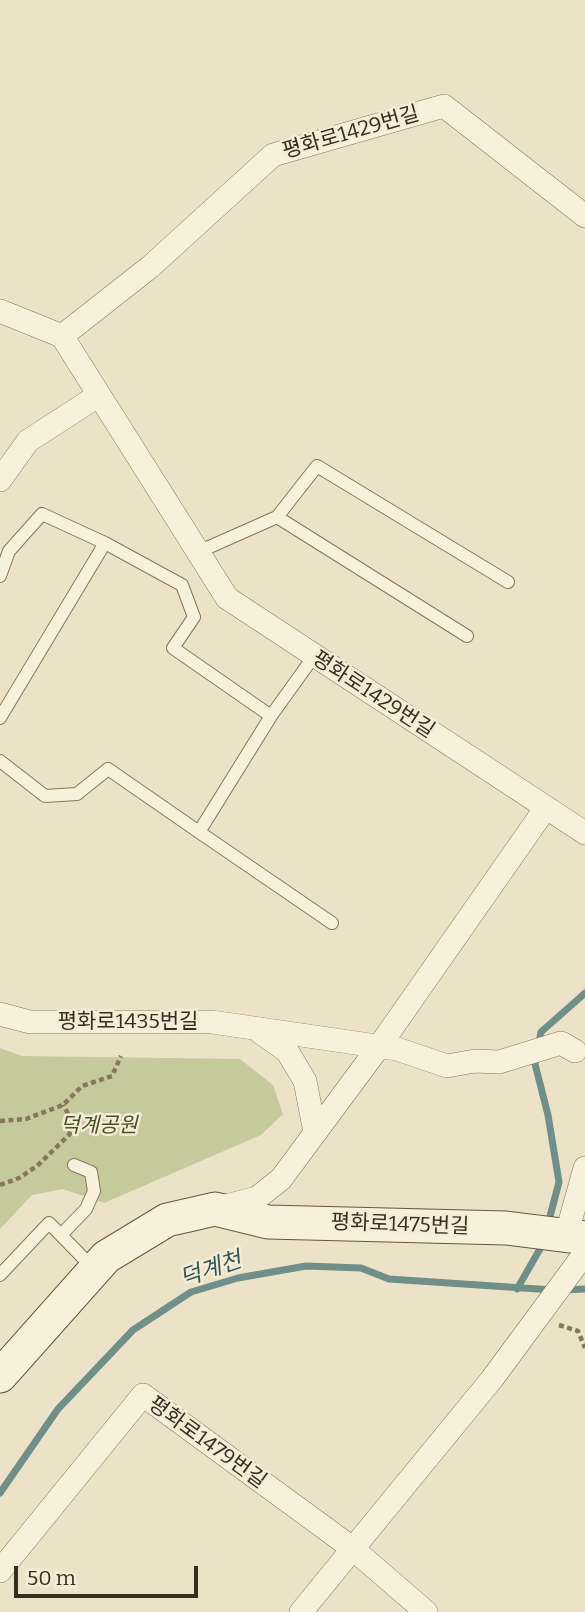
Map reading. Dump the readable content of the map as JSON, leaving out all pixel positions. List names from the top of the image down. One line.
{"streets":{"street":["평화로1429번길","평화로1435번길","평화로1475번길","평화로1479번길"]},"crossings":[["평화로1435번길","평화로1475번길"]],"water":["덕계천"],"parks":["덕계공원"],"scale_bar":"50 m"}
